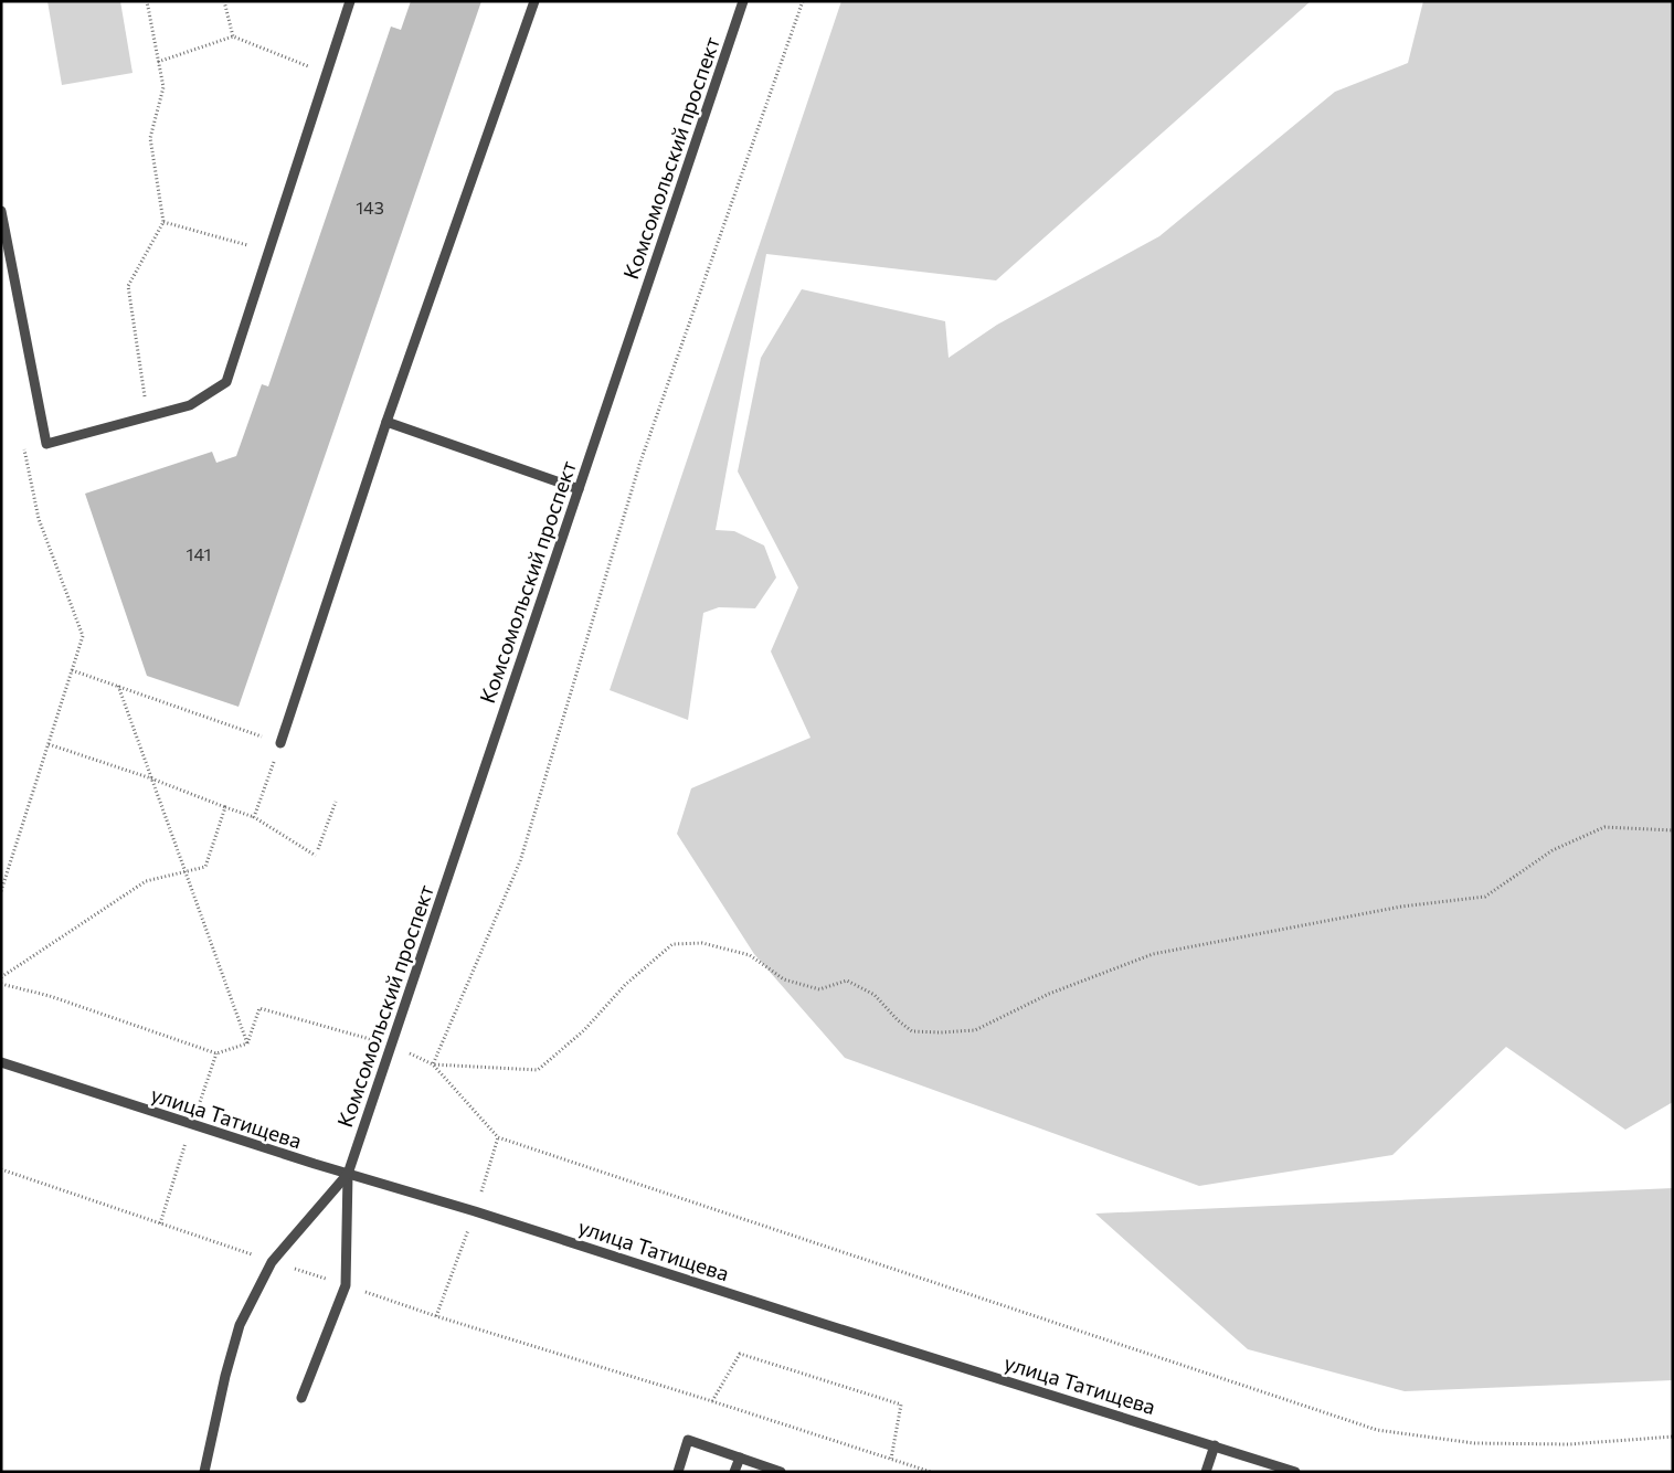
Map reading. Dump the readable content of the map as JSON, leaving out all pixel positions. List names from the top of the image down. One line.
{"streets":{"street":["Комсомольский проспект","улица Татищева"]},"crossings":[["Комсомольский проспект","улица Татищева"]],"house_numbers":["143","141"]}
